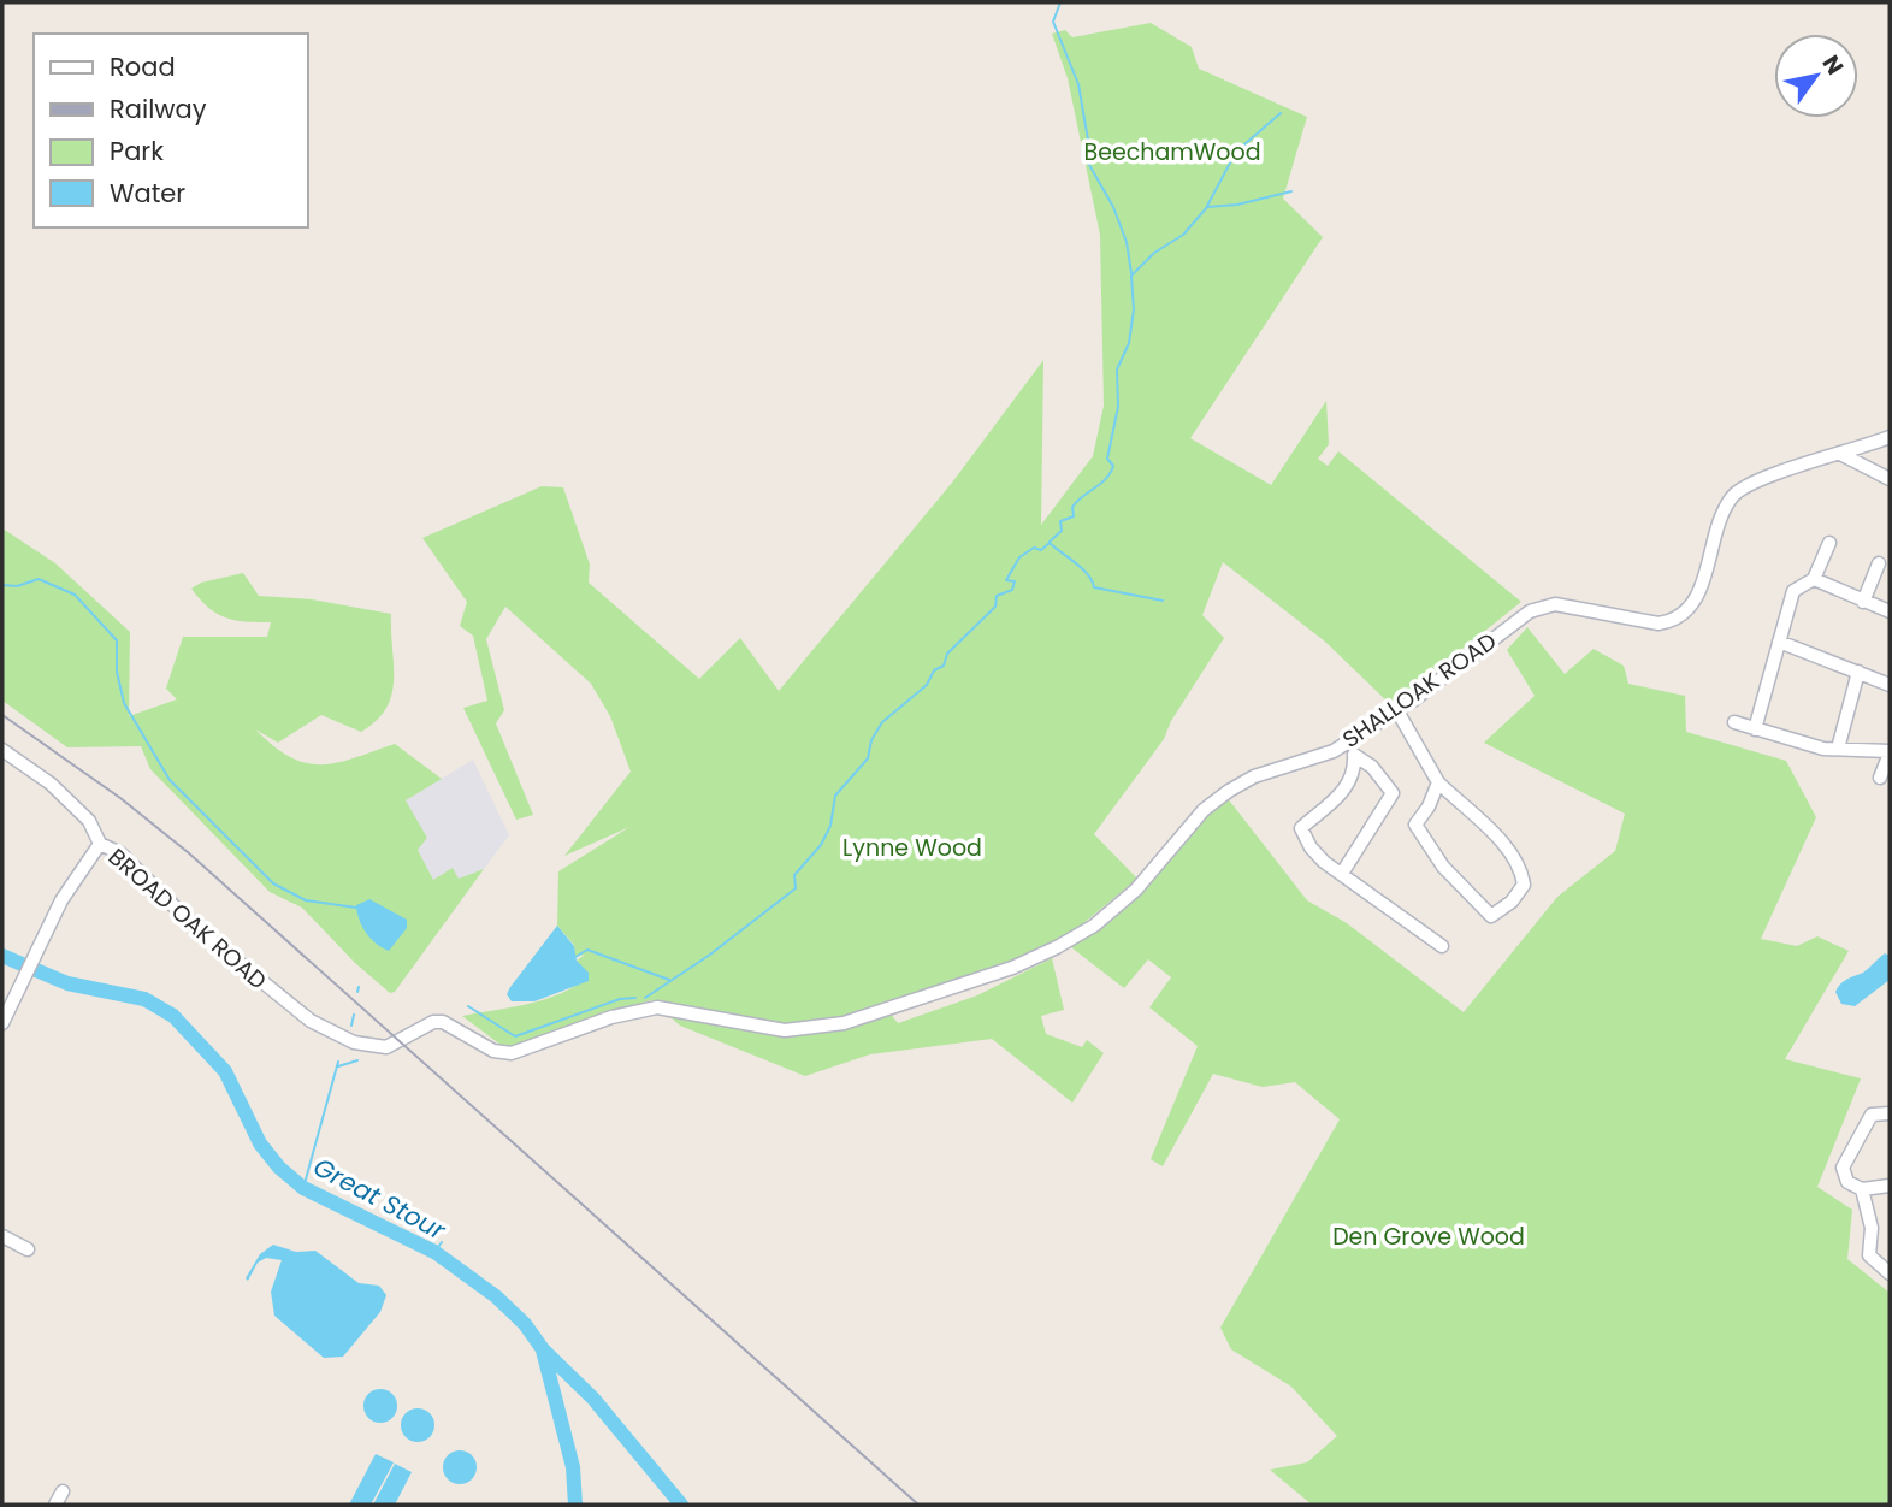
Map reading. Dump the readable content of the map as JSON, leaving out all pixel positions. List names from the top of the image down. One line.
{"streets":{"street":["SHALLOAK ROAD","BROAD OAK ROAD"]},"crossings":[["SHALLOAK ROAD","BROAD OAK ROAD"]],"water":["Great Stour"],"parks":["BeechamWood","Lynne Wood","Den Grove Wood"],"legend":["Road","Railway","Park","Water"],"north":"top right"}
